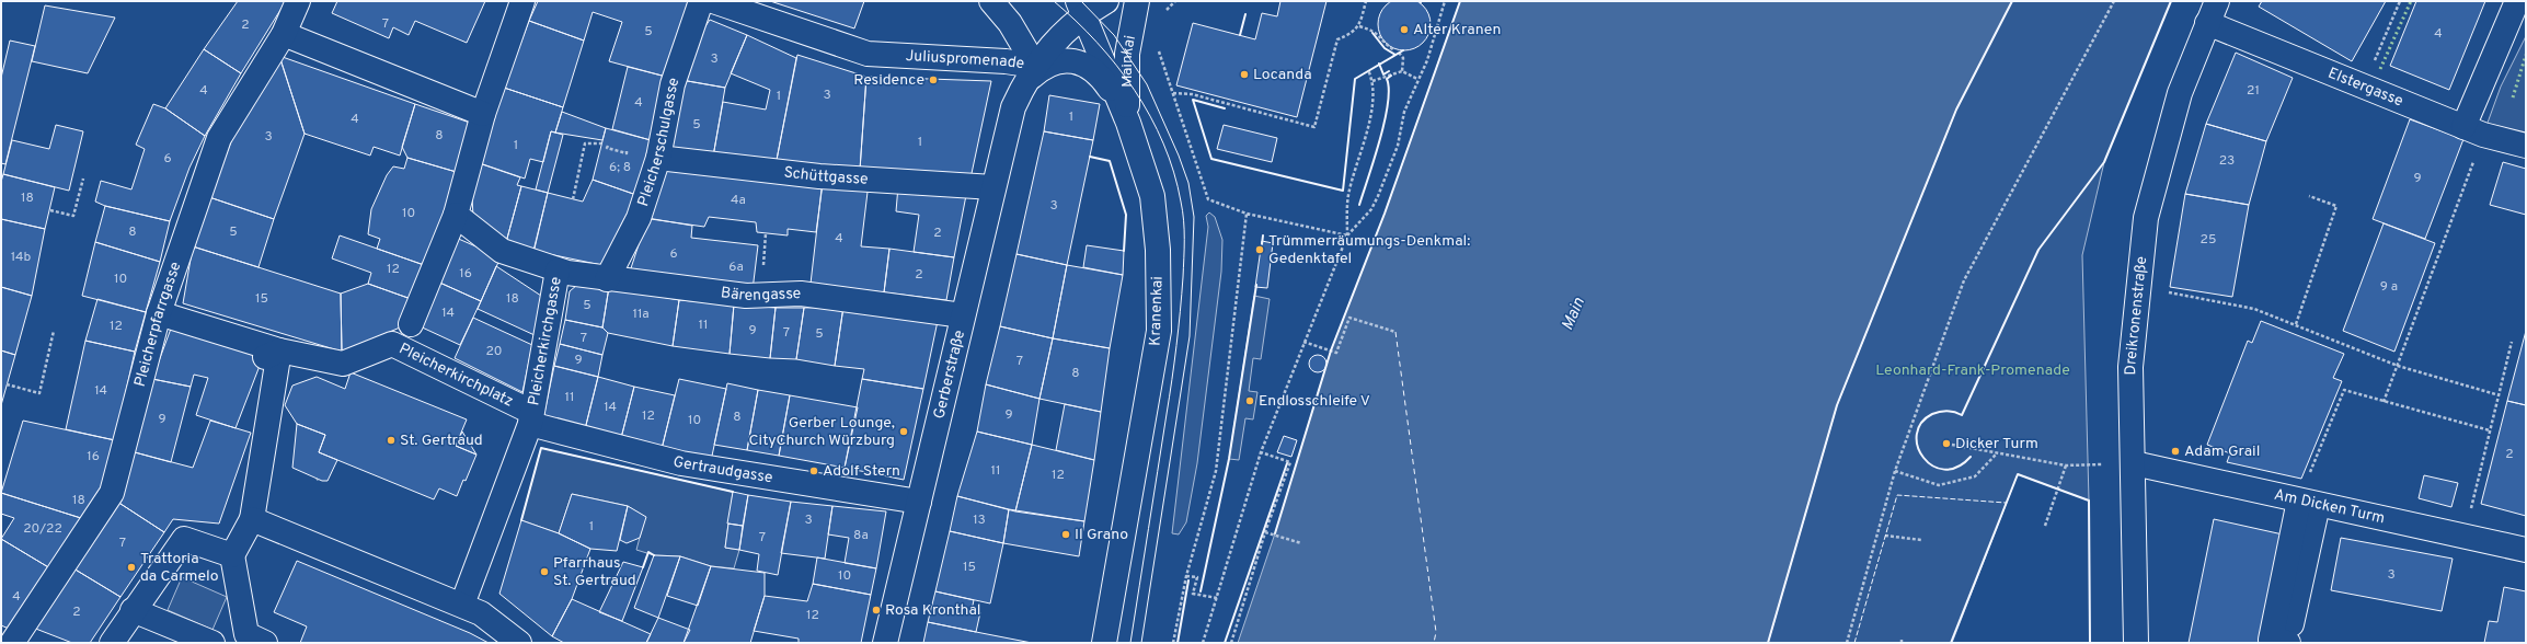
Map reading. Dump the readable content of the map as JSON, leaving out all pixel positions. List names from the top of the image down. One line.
{"streets":{"street":["Juliuspromenade","Mainkai","Elstergasse","Pleicherschulgasse","Schüttgasse","Bärengasse","Kranenkai","Dreikronenstraße","Pleicherpfarrgasse","Pleicherkirchgasse","Pleicherkirchplatz","Gerberstraße","Gertraudgasse","Am Dicken Turm"]},"crossings":[["Juliuspromenade","Gerberstraße"],["Mainkai","Kranenkai"],["Mainkai","Gerberstraße"],["Elstergasse","Dreikronenstraße"],["Pleicherschulgasse","Schüttgasse"],["Pleicherschulgasse","Bärengasse"],["Schüttgasse","Gerberstraße"],["Bärengasse","Pleicherkirchgasse"],["Bärengasse","Gerberstraße"],["Kranenkai","Gerberstraße"],["Dreikronenstraße","Am Dicken Turm"],["Pleicherpfarrgasse","Pleicherkirchplatz"],["Pleicherkirchgasse","Pleicherkirchplatz"],["Pleicherkirchgasse","Gertraudgasse"],["Pleicherkirchplatz","Gertraudgasse"],["Gerberstraße","Gertraudgasse"]],"water":["Main"],"parks":["Leonhard-Frank-Promenade"],"places":["Alter Kranen","Locanda","Residence","Trümmerräumungs-Denkmal: Gedenktafel","Endlosschleife V","Gerber Lounge, CityChurch Würzburg","St. Gertraud","Dicker Turm","Adam Grail","Adolf Stern","Il Grano","Trattoria da Carmelo","Pfarrhaus St. Gertraud","Rosa Kronthal"],"house_numbers":["7","2","5","4","3","4","21","3","1","4","1","4","5","8","3","1","1","6","23","6; 8","9","18","4a","3","10","8","5","2","4","25","6","14b","6a","12","16","2","10","9 a","15","18","5","14","11a","11","12","9","7","5","7","20","9","7","8","14","11","14","9","12","8","9","10","2","16","11","12","18","3","13","1","20/22","8a","7","7","15","3","10","4","2","12"]}
